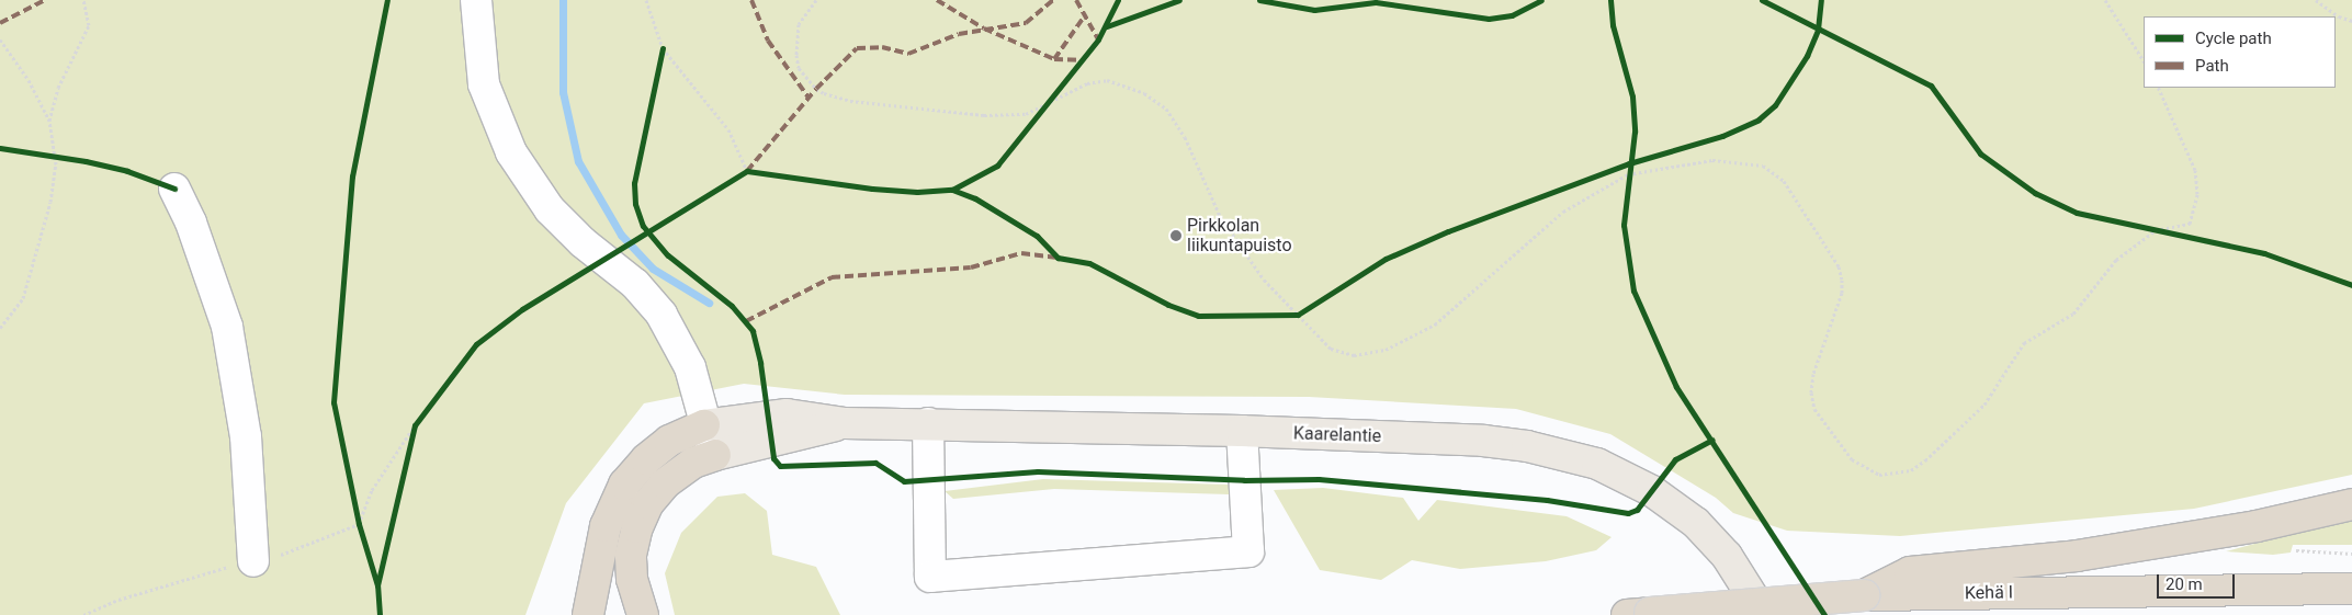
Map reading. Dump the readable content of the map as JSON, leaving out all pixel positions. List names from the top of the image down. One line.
{"streets":{"highway":["Kehä I"],"main road":["Kaarelantie"]},"places":["Pirkkolan liikuntapuisto"],"legend":["Cycle path","Path"],"scale_bar":"20 m"}
